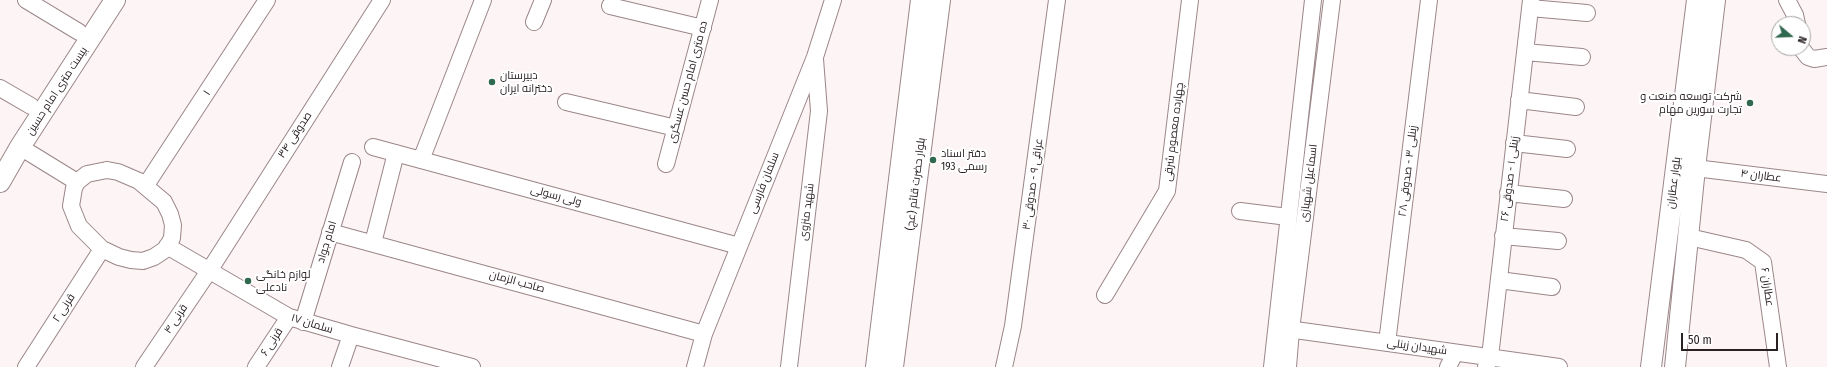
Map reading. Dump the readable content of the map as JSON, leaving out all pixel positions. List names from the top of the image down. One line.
{"streets":{"main road":["بیست متری امام حسین","بلوار عطاران","بلوار حضرت قائم (عج)"],"street":["ده متری امام حسن عسگری","۱","چهارده معصوم شرقی","صدوقی ۳۴","زینلی ۳ - صدوقی ۲۸","عطاران ۴","زینلی ۱ - صدوقی ۲۶","سلمان فارسی","اسماعیل شهبازی","عراقی ۹ - صدوقی ۳۰","ولی رسولی","شهید منزوی","امام جواد","صاحب الزمان","عطاران ۶","قرنی ۲","قرنی ۴","سلمان ۱۷","قرنی ۶","شهیدان زینلی"]},"crossings":[["۱","قرنی ۲"],["۱","سلمان ۱۷"],["صدوقی ۳۴","قرنی ۴"],["صدوقی ۳۴","سلمان ۱۷"],["زینلی ۳ - صدوقی ۲۸","شهیدان زینلی"],["عطاران ۴","بلوار عطاران"],["زینلی ۱ - صدوقی ۲۶","شهیدان زینلی"],["سلمان فارسی","ولی رسولی"],["سلمان فارسی","شهید منزوی"],["سلمان فارسی","صاحب الزمان"],["اسماعیل شهبازی","شهیدان زینلی"],["بلوار عطاران","عطاران ۶"],["امام جواد","صاحب الزمان"],["امام جواد","سلمان ۱۷"],["امام جواد","قرنی ۶"],["قرنی ۲","سلمان ۱۷"],["قرنی ۴","سلمان ۱۷"],["سلمان ۱۷","قرنی ۶"]],"places":["دبیرستان دخترانه ایران","شرکت توسعه صنعت و تجارت سورین مهام","دفتر اسناد رسمی 193","لوازم خانگی نادعلی"],"scale_bar":"50 m","north":"right"}
